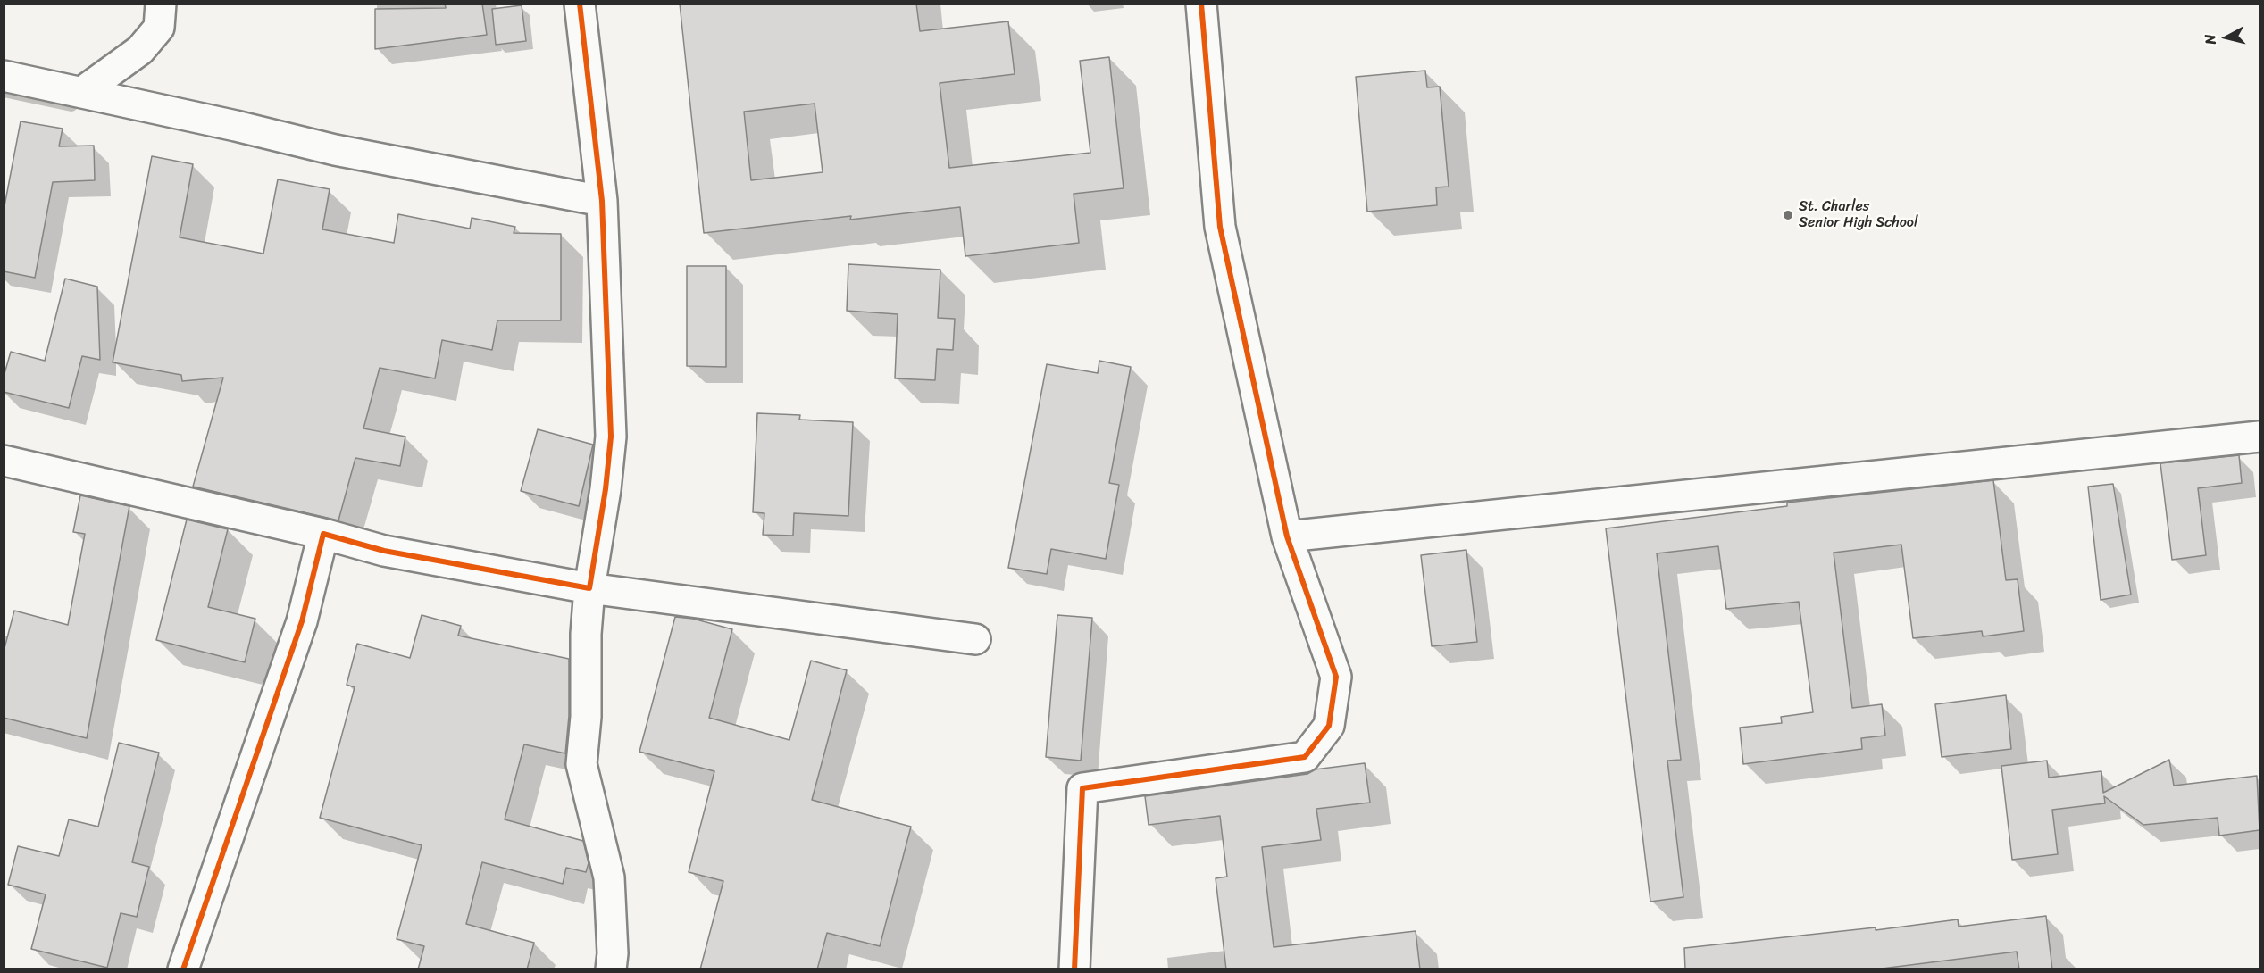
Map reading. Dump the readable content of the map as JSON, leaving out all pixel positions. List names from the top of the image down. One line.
{"places":["St. Charles Senior High School"],"north":"left"}
